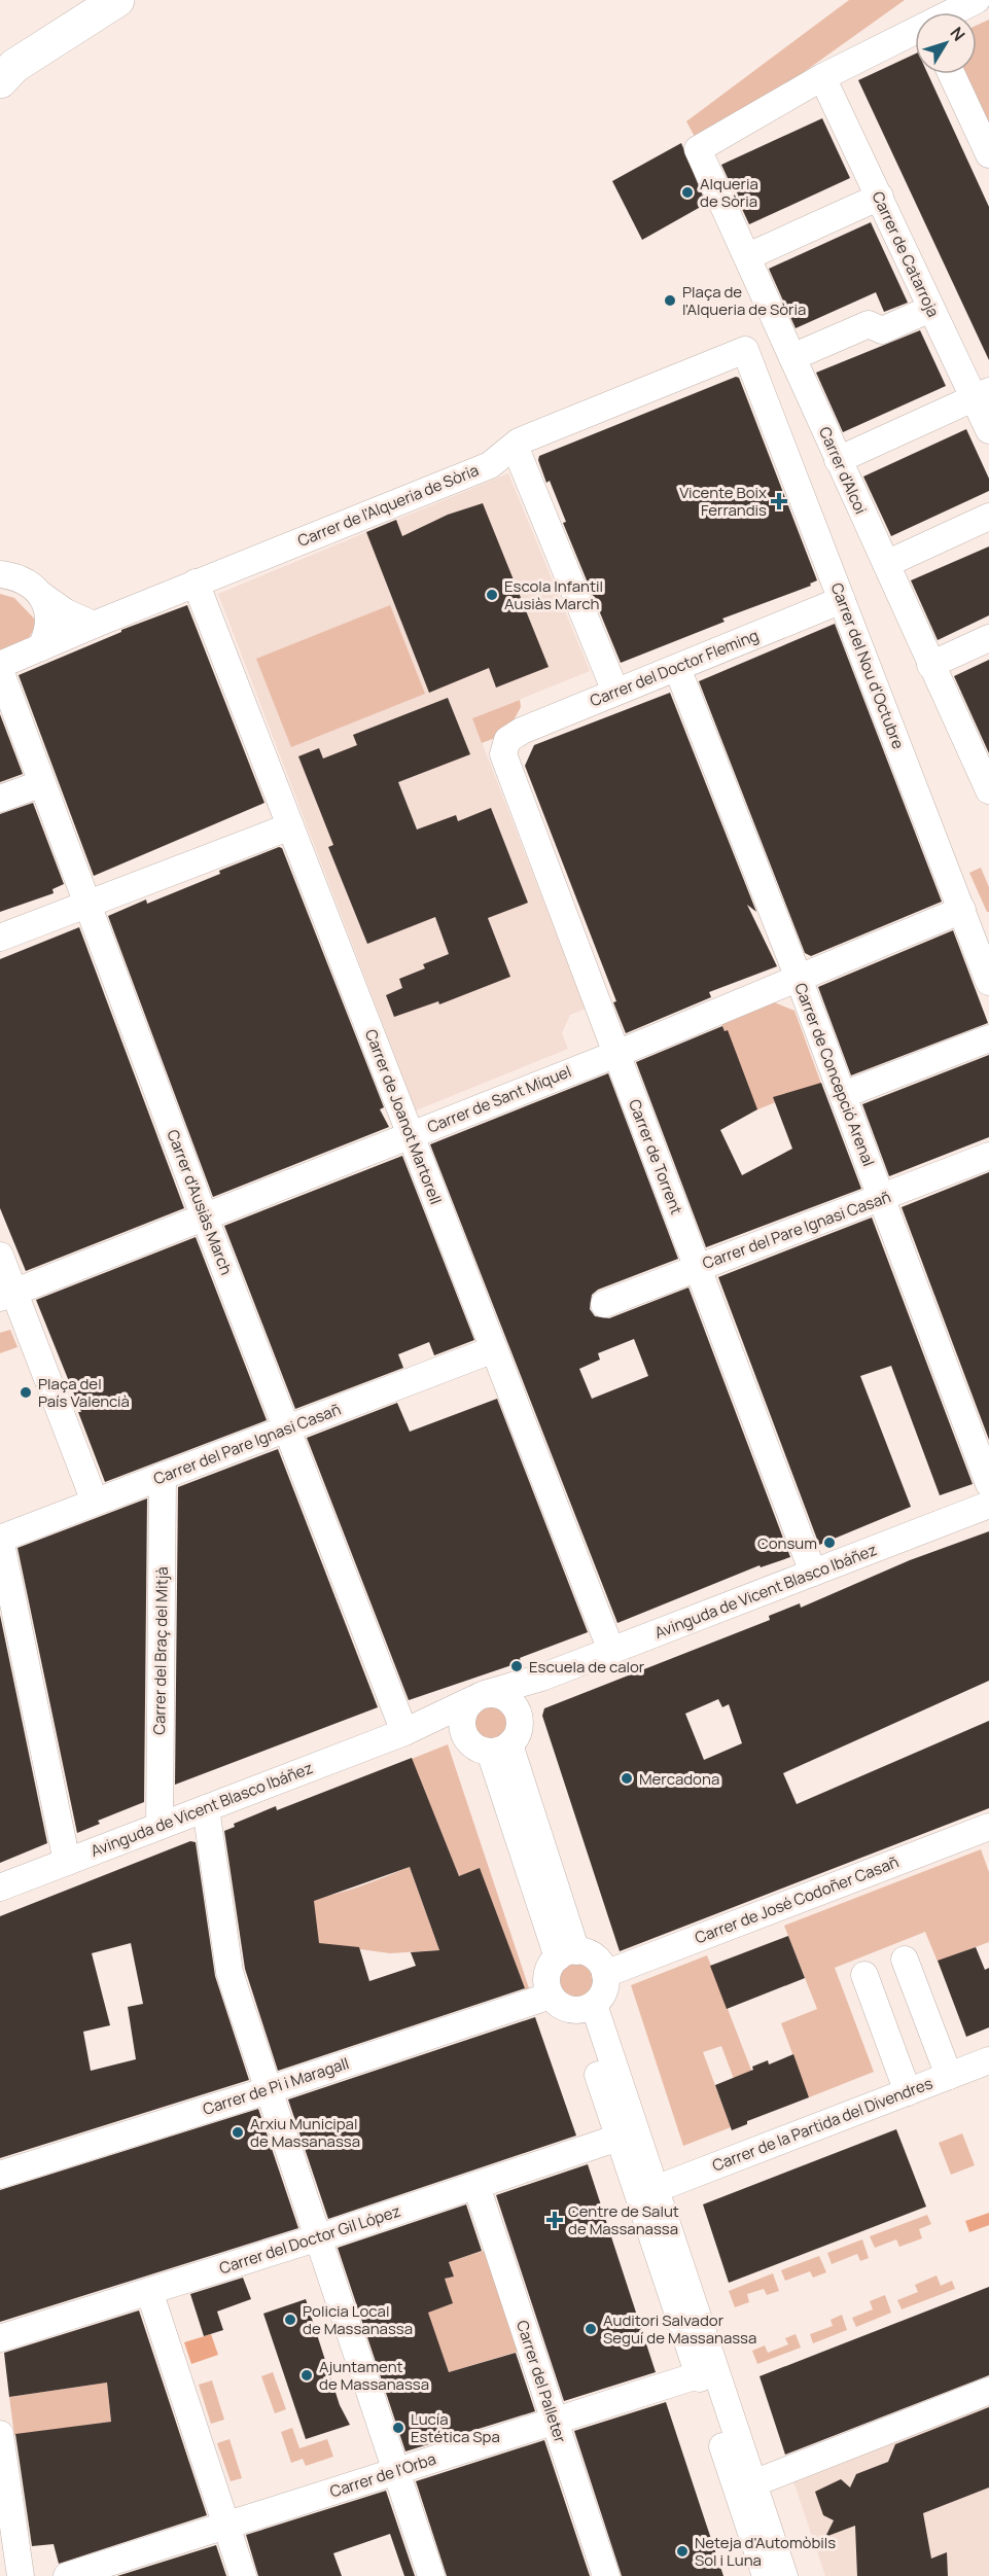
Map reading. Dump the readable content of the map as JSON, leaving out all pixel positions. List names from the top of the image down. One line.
{"streets":{"street":["Carrer de Catarroja","Carrer d'Alcoi","Carrer de l'Alqueria de Sòria","Carrer del Nou d'Octubre","Carrer del Doctor Fleming","Carrer de Concepció Arenal","Carrer de Sant Miquel","Carrer de Joanot Martorell","Carrer de Torrent","Carrer d'Ausiàs March","Carrer del Pare Ignasi Casañ","Avinguda de Vicent Blasco Ibáñez","Carrer del Braç del Mitjà","Carrer de José Codoñer Casañ","Carrer de Pi i Maragall","Carrer de la Partida del Divendres","Carrer del Doctor Gil López","Carrer del Palleter","Carrer de l'Orba"]},"crossings":[["Carrer de Catarroja","Carrer d'Alcoi"],["Carrer de l'Alqueria de Sòria","Carrer del Nou d'Octubre"],["Carrer de l'Alqueria de Sòria","Carrer de Joanot Martorell"],["Carrer del Nou d'Octubre","Carrer del Doctor Fleming"],["Carrer del Nou d'Octubre","Carrer de Sant Miquel"],["Carrer del Doctor Fleming","Carrer de Concepció Arenal"],["Carrer del Doctor Fleming","Carrer de Torrent"],["Carrer de Concepció Arenal","Carrer de Sant Miquel"],["Carrer de Concepció Arenal","Carrer del Pare Ignasi Casañ"],["Carrer de Sant Miquel","Carrer de Joanot Martorell"],["Carrer de Sant Miquel","Carrer de Torrent"],["Carrer de Sant Miquel","Carrer d'Ausiàs March"],["Carrer de Joanot Martorell","Carrer del Pare Ignasi Casañ"],["Carrer de Joanot Martorell","Avinguda de Vicent Blasco Ibáñez"],["Carrer de Torrent","Carrer del Pare Ignasi Casañ"],["Carrer de Torrent","Avinguda de Vicent Blasco Ibáñez"],["Carrer d'Ausiàs March","Carrer del Pare Ignasi Casañ"],["Carrer d'Ausiàs March","Avinguda de Vicent Blasco Ibáñez"],["Carrer del Pare Ignasi Casañ","Carrer del Braç del Mitjà"],["Avinguda de Vicent Blasco Ibáñez","Carrer del Braç del Mitjà"],["Carrer de José Codoñer Casañ","Carrer de Pi i Maragall"],["Carrer del Doctor Gil López","Carrer del Palleter"],["Carrer del Palleter","Carrer de l'Orba"]],"places":{"other":["Alqueria de Sòria","Plaça de l'Alqueria de Sòria","Escola Infantil Ausiàs March","Plaça del País Valencià","Consum","Escuela de calor","Mercadona","Arxiu Municipal de Massanassa","Policia Local de Massanassa","Auditori Salvador Seguí de Massanassa","Ajuntament de Massanassa","Lucía Estética Spa","Neteja d'Automòbils Sol i Luna"],"health":["Vicente Boix Ferrandis","Centre de Salut de Massanassa"]},"north":"top right"}
